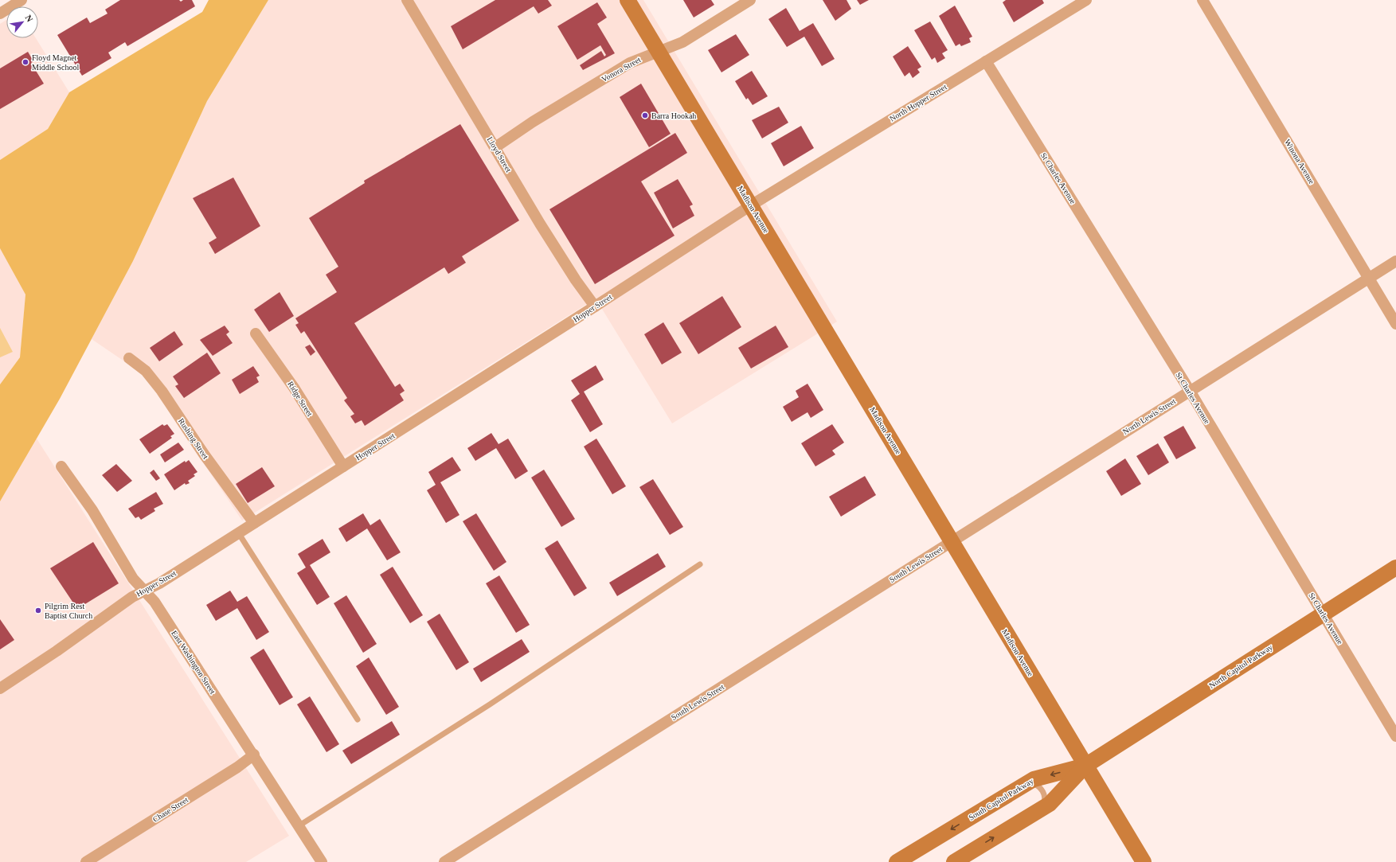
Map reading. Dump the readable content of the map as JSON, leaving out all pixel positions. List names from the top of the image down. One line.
{"streets":{"main road":["Madison Avenue","North Capitol Parkway","South Capitol Parkway"],"street":["Vonora Street","North Hopper Street","Lloyd Street","Winona Avenue","St Charles Avenue","Hopper Street","Ridge Street","North Lewis Street","Rushing Street","South Lewis Street","East Washington Street","Chase Street"]},"crossings":[["Vonora Street","Lloyd Street"],["Vonora Street","Madison Avenue"],["North Hopper Street","St Charles Avenue"],["North Hopper Street","Madison Avenue"],["North Hopper Street","Hopper Street"],["Lloyd Street","Hopper Street"],["Winona Avenue","North Lewis Street"],["St Charles Avenue","North Lewis Street"],["St Charles Avenue","North Capitol Parkway"],["Madison Avenue","Hopper Street"],["Madison Avenue","North Lewis Street"],["Madison Avenue","South Lewis Street"],["Madison Avenue","North Capitol Parkway"],["Madison Avenue","South Capitol Parkway"],["Hopper Street","Ridge Street"],["Hopper Street","Rushing Street"],["Hopper Street","East Washington Street"],["North Lewis Street","South Lewis Street"],["East Washington Street","Chase Street"],["North Capitol Parkway","South Capitol Parkway"]],"places":["Floyd Magnet Middle School","Barra Hookah","Pilgrim Rest Baptist Church"],"north":"top right"}
